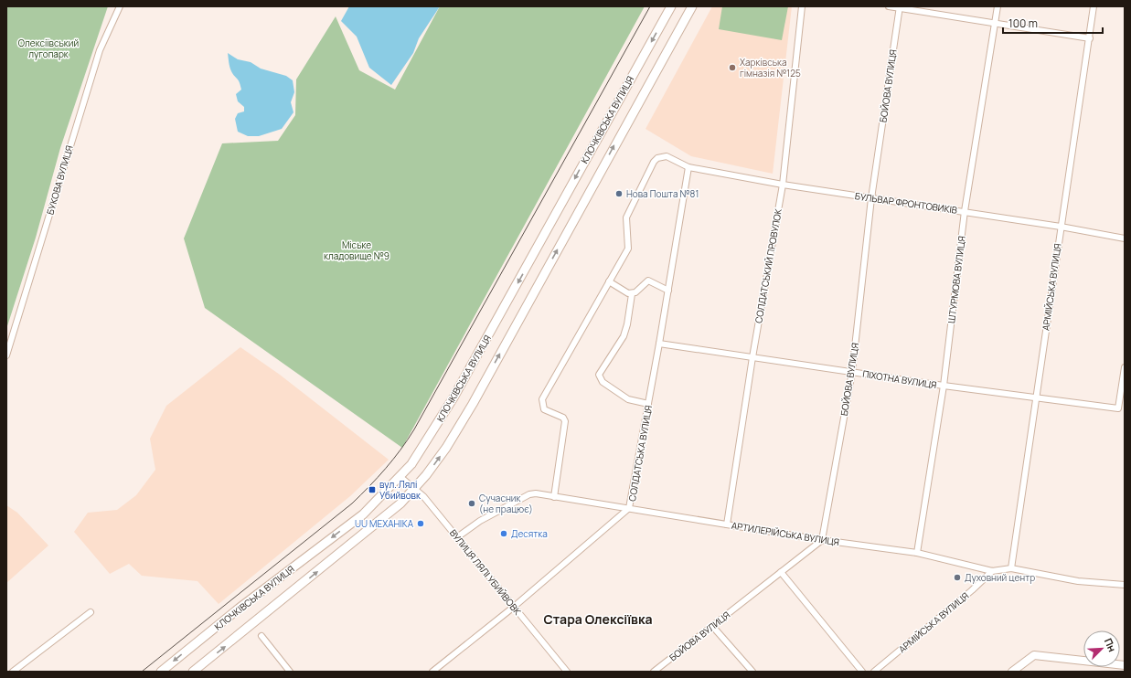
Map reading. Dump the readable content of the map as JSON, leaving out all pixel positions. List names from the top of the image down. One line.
{"streets":{"main road":["КЛОЧКІВСЬКА ВУЛИЦЯ"],"street":["БОЙОВА ВУЛИЦЯ","БУКОВА ВУЛИЦЯ","БУЛЬВАР ФРОНТОВИКІВ","СОЛДАТСЬКИЙ ПРОВУЛОК","ШТУРМОВА ВУЛИЦЯ","АРМІЙСЬКА ВУЛИЦЯ","ПІХОТНА ВУЛИЦЯ","СОЛДАТСЬКА ВУЛИЦЯ","АРТИЛЕРІЙСЬКА ВУЛИЦЯ","ВУЛИЦЯ ЛЯЛІ УБИЙВОВК"]},"crossings":[["БОЙОВА ВУЛИЦЯ","БУЛЬВАР ФРОНТОВИКІВ"],["БОЙОВА ВУЛИЦЯ","ПІХОТНА ВУЛИЦЯ"],["БОЙОВА ВУЛИЦЯ","АРТИЛЕРІЙСЬКА ВУЛИЦЯ"],["КЛОЧКІВСЬКА ВУЛИЦЯ","ВУЛИЦЯ ЛЯЛІ УБИЙВОВК"],["БУЛЬВАР ФРОНТОВИКІВ","СОЛДАТСЬКИЙ ПРОВУЛОК"],["БУЛЬВАР ФРОНТОВИКІВ","ШТУРМОВА ВУЛИЦЯ"],["БУЛЬВАР ФРОНТОВИКІВ","АРМІЙСЬКА ВУЛИЦЯ"],["БУЛЬВАР ФРОНТОВИКІВ","СОЛДАТСЬКА ВУЛИЦЯ"],["БУЛЬВАР ФРОНТОВИКІВ","АРТИЛЕРІЙСЬКА ВУЛИЦЯ"],["СОЛДАТСЬКИЙ ПРОВУЛОК","ПІХОТНА ВУЛИЦЯ"],["СОЛДАТСЬКИЙ ПРОВУЛОК","АРТИЛЕРІЙСЬКА ВУЛИЦЯ"],["ШТУРМОВА ВУЛИЦЯ","ПІХОТНА ВУЛИЦЯ"],["ШТУРМОВА ВУЛИЦЯ","АРТИЛЕРІЙСЬКА ВУЛИЦЯ"],["АРМІЙСЬКА ВУЛИЦЯ","ПІХОТНА ВУЛИЦЯ"],["АРМІЙСЬКА ВУЛИЦЯ","АРТИЛЕРІЙСЬКА ВУЛИЦЯ"],["ПІХОТНА ВУЛИЦЯ","СОЛДАТСЬКА ВУЛИЦЯ"],["СОЛДАТСЬКА ВУЛИЦЯ","АРТИЛЕРІЙСЬКА ВУЛИЦЯ"],["СОЛДАТСЬКА ВУЛИЦЯ","ВУЛИЦЯ ЛЯЛІ УБИЙВОВК"],["АРТИЛЕРІЙСЬКА ВУЛИЦЯ","ВУЛИЦЯ ЛЯЛІ УБИЙВОВК"]],"districts":["Стара Олексіївка"],"parks":["Олексіївський лугопарк","Міське кладовище №9"],"places":{"other":["Харківська гімназія №125","Нова Пошта №81","Сучасник (не працює)","UU МЕХАНІКА","Десятка","Духовний центр"],"transit":["вул. Лялі Убийвовк"]},"scale_bar":"100 m","north":"top right"}
